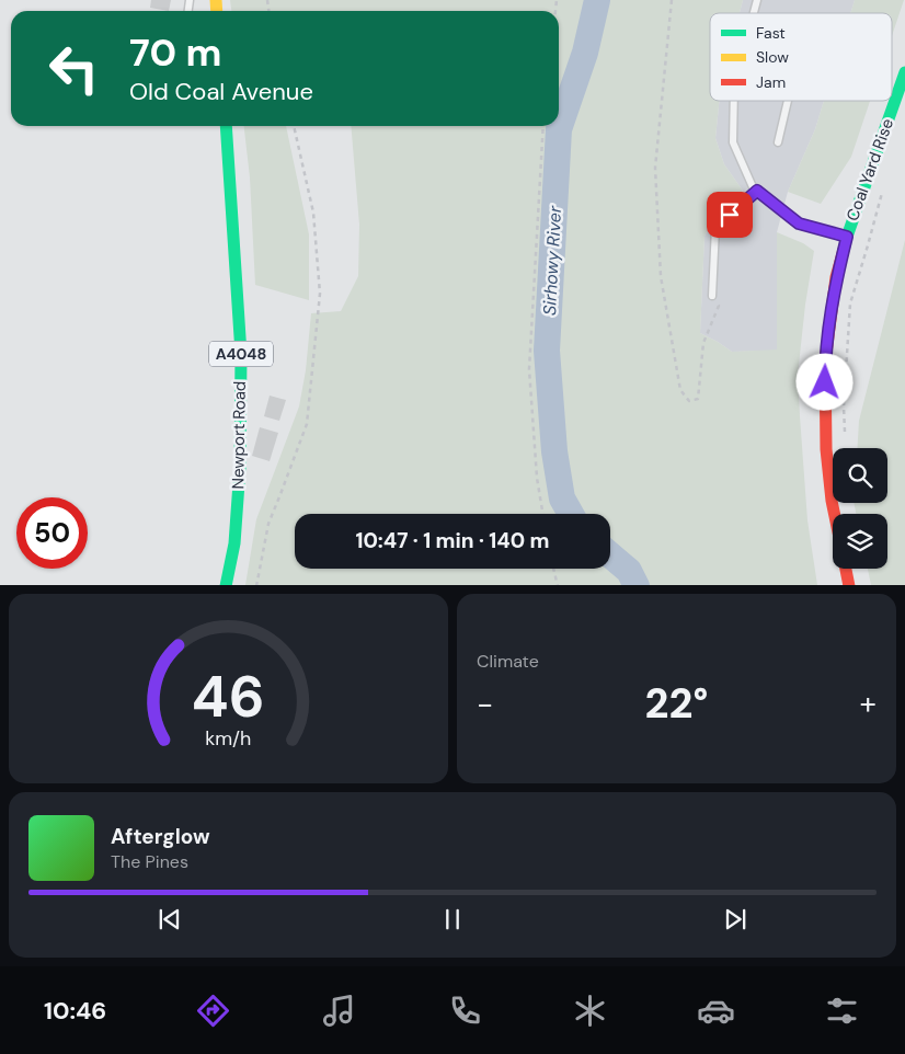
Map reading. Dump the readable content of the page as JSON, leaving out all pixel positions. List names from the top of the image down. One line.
{"streets":{"main road":["Coal Yard Rise","A4048","Newport Road"]},"water":["Sirhowy River"],"legend":["Fast","Slow","Jam"],"page":{"turn":["70 m","Old Coal Avenue"],"limit":"50","trip":"10:47 · 1 min · 140 m","tile":"Climate","heat":["−","22°","+"],"song":["Afterglow","The Pines"],"tabs":"10:46","gauge":["46","km/h"]}}
